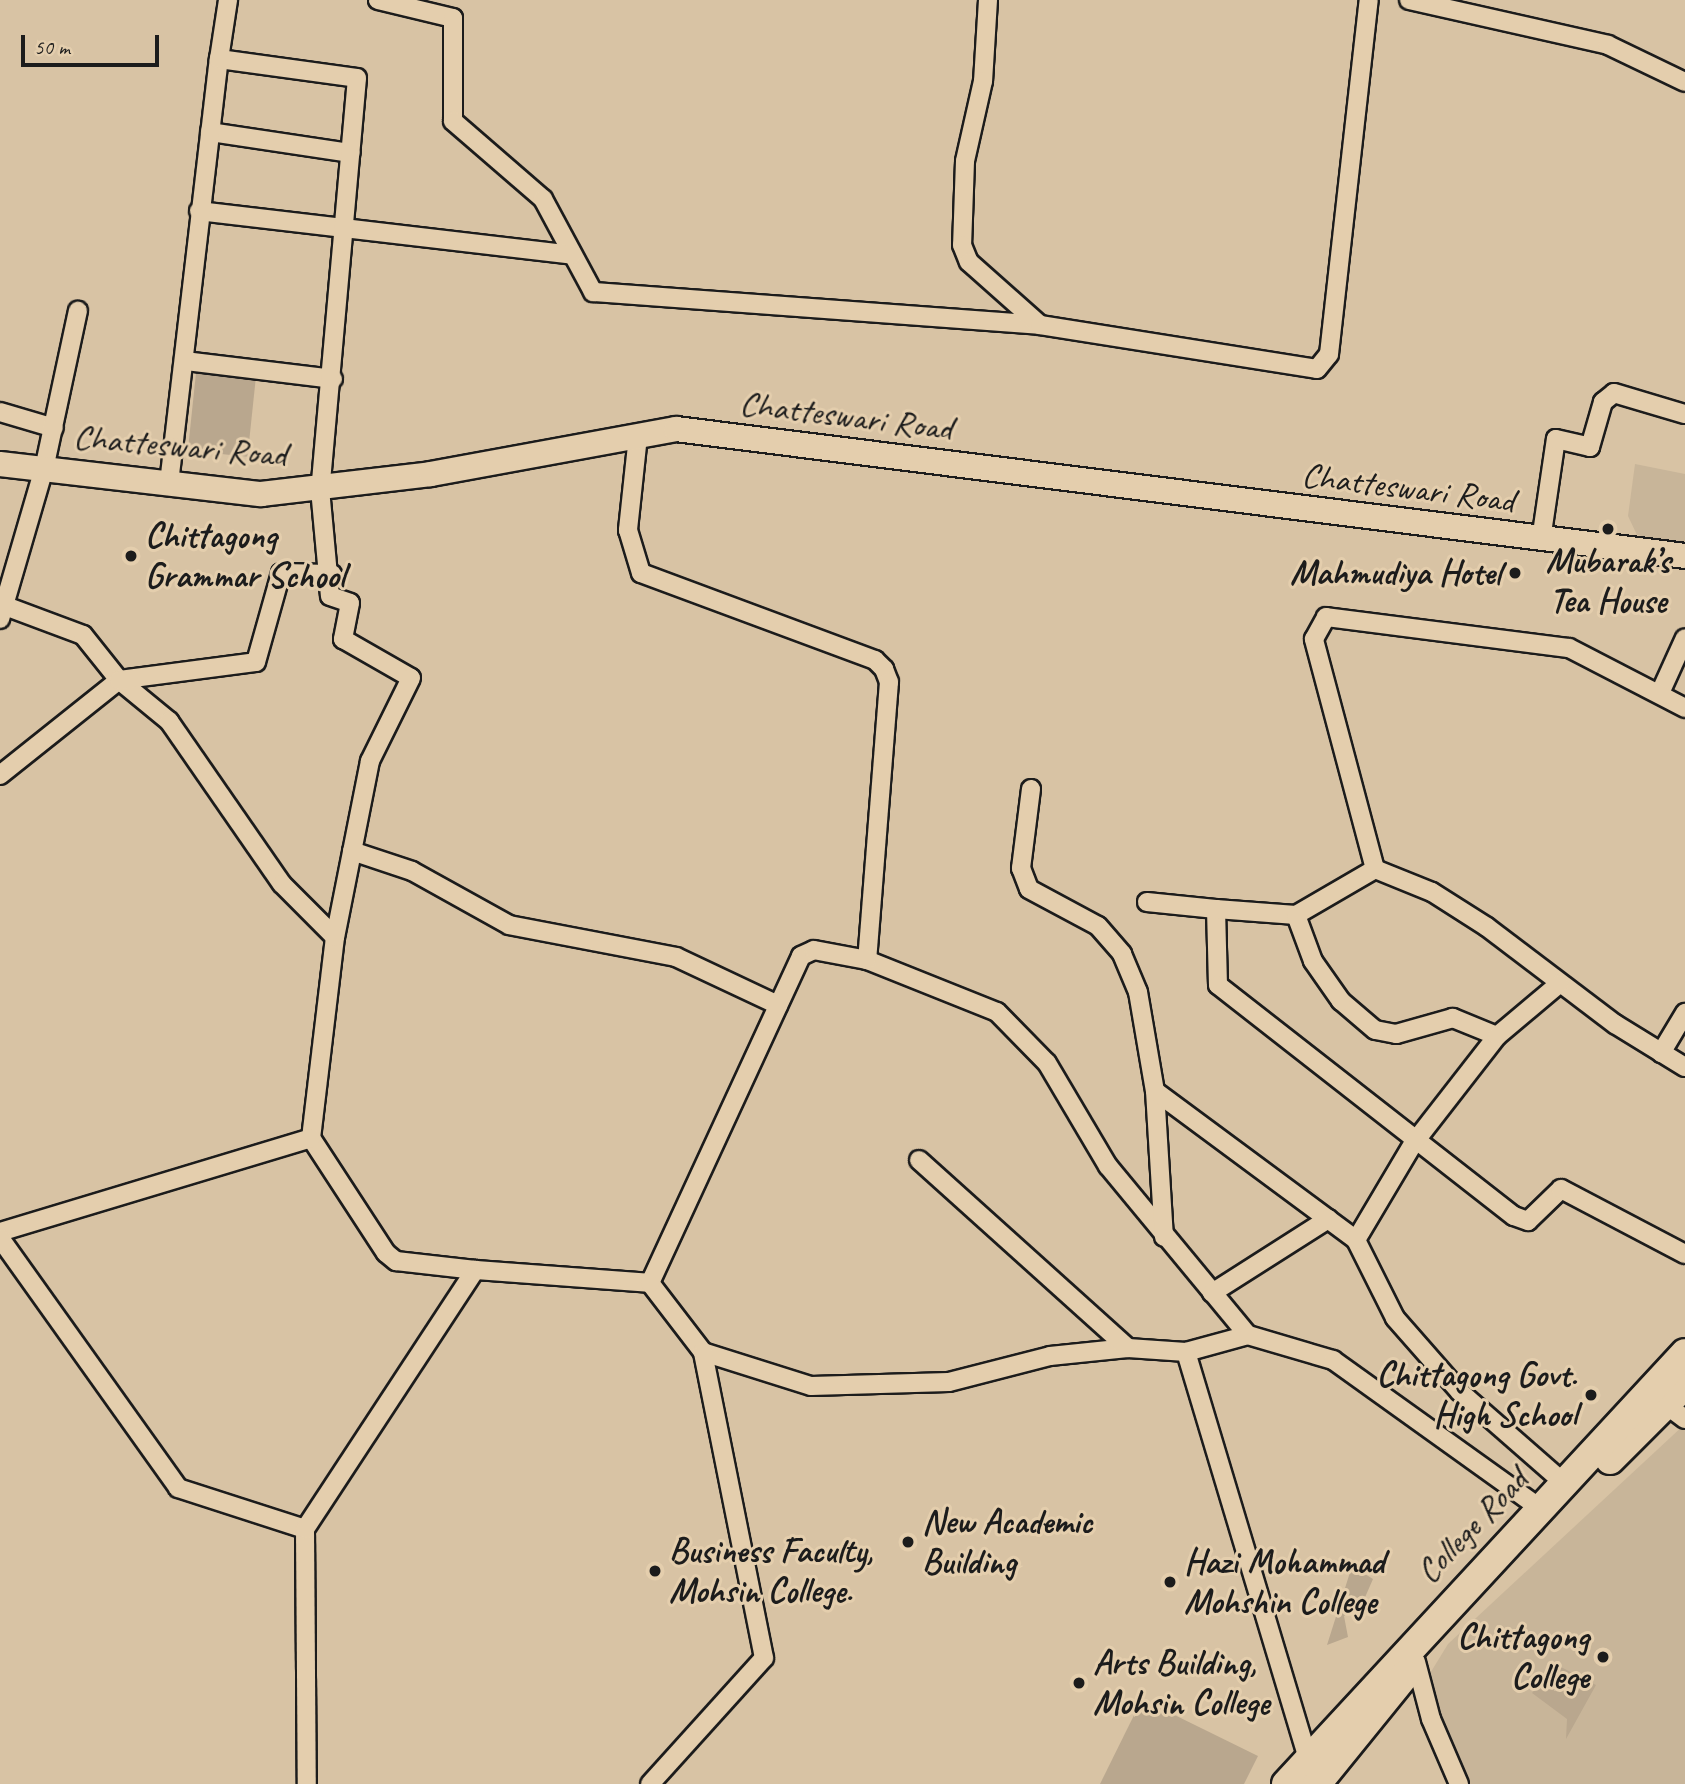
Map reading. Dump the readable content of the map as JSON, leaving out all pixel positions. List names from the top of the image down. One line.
{"streets":{"main road":["Chatteswari Road","College Road"]},"places":["Mubarak’s Tea House","Chittagong Grammar School","Mahmudiya Hotel","Chittagong Govt. High School","New Academic Building","Business Faculty, Mohsin College.","Hazi Mohammad Mohshin College","Chittagong College","Arts Building, Mohsin College"],"scale_bar":"50 m"}
